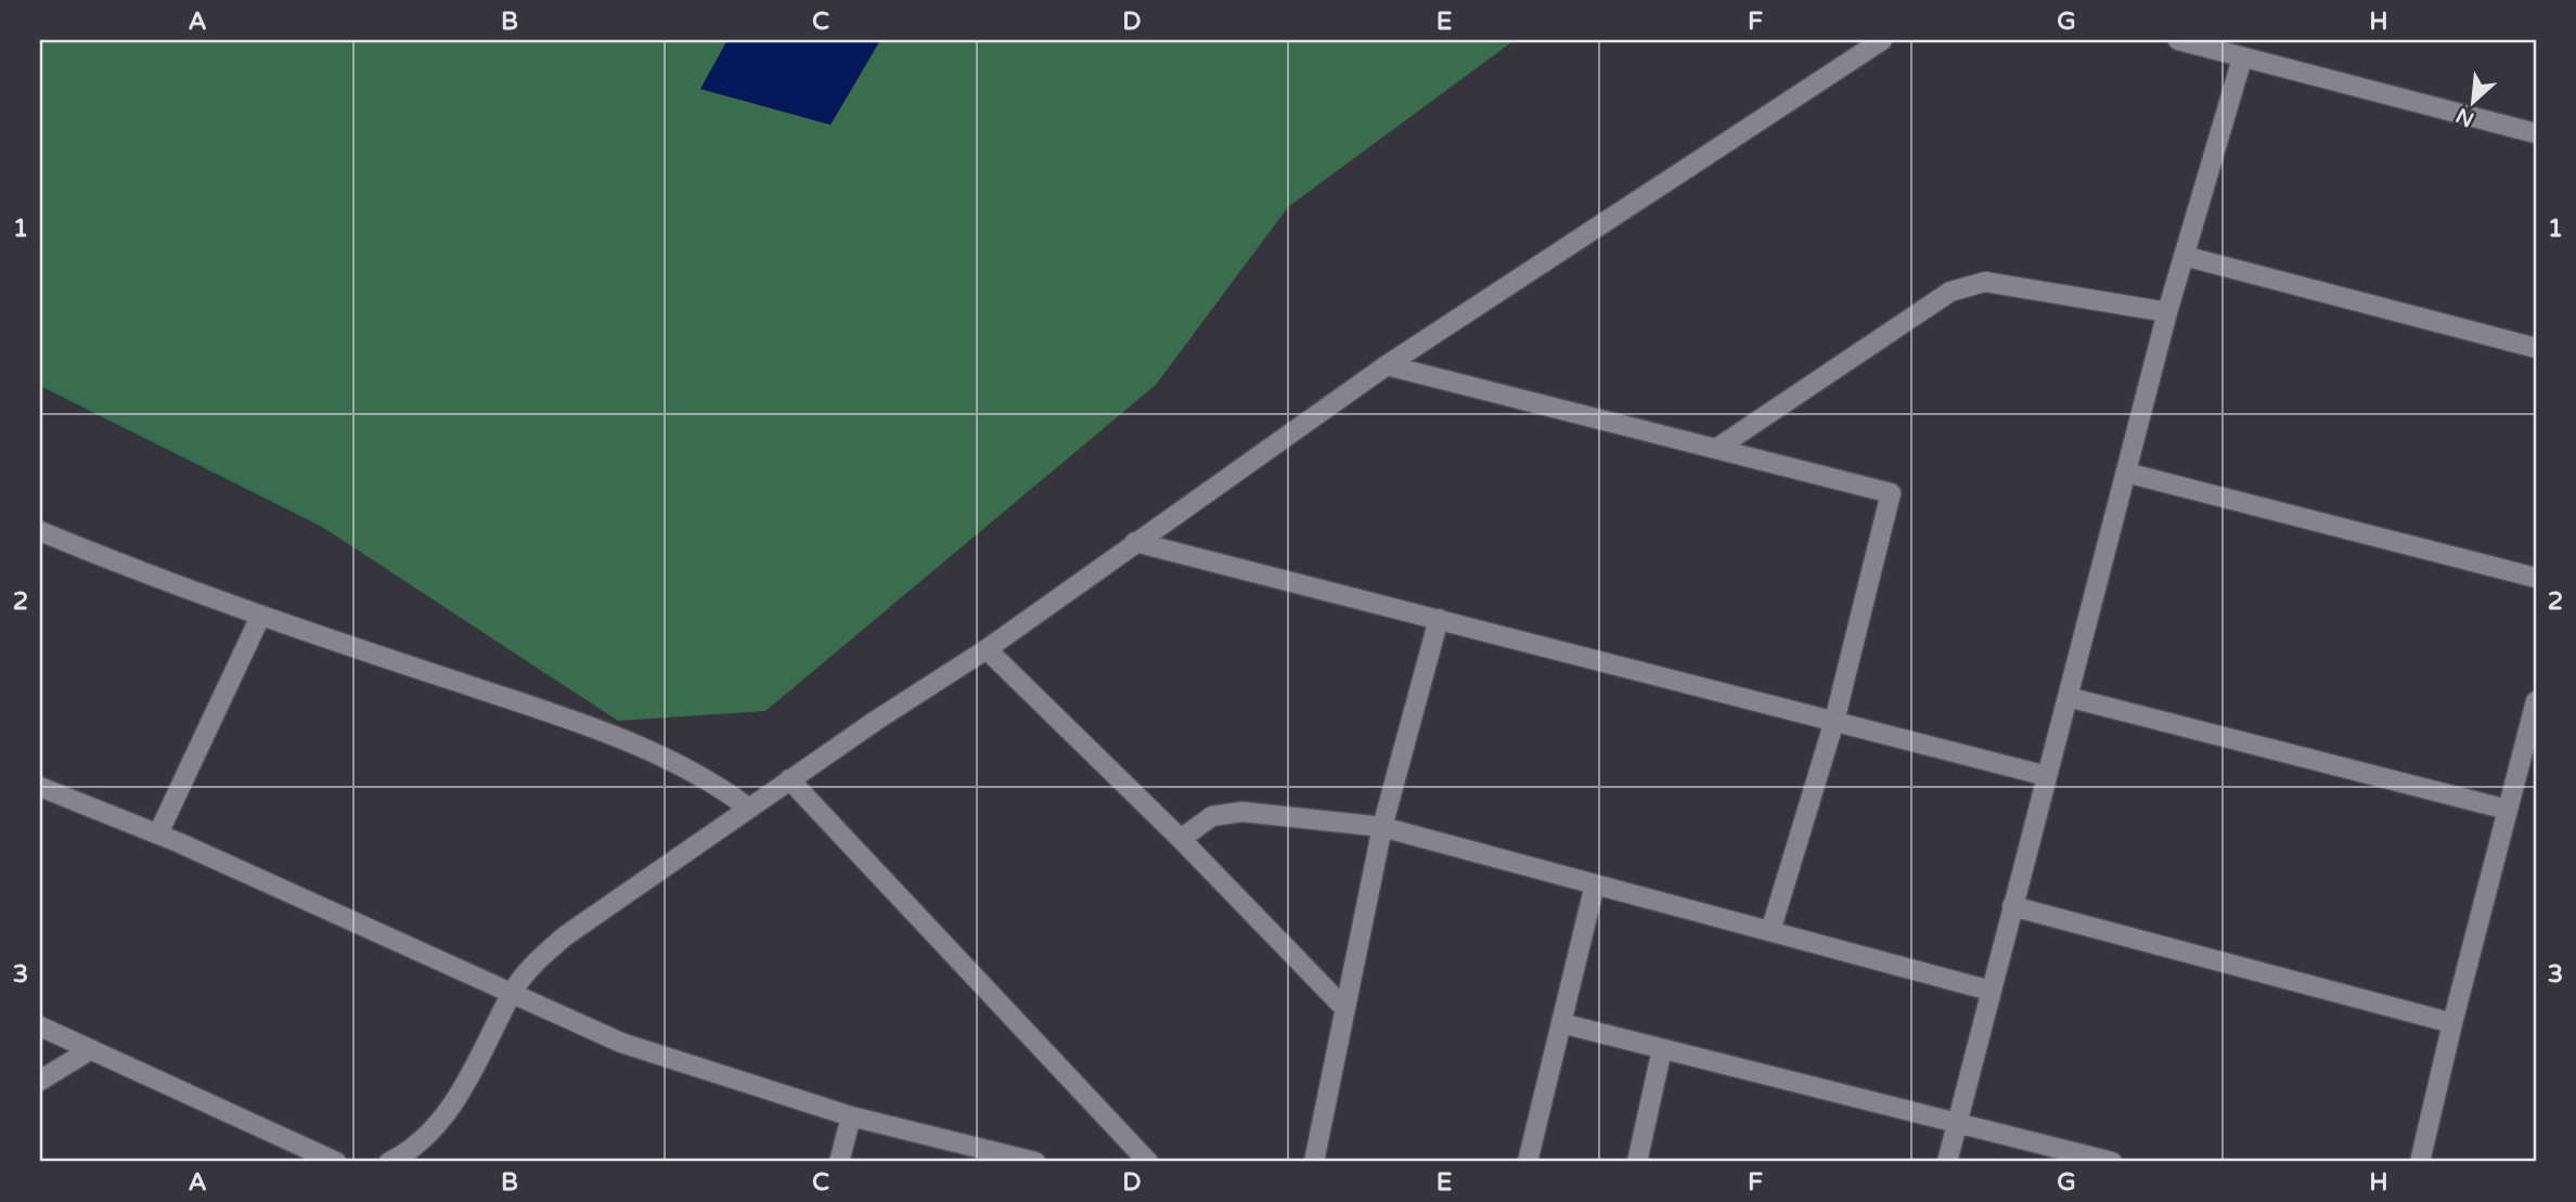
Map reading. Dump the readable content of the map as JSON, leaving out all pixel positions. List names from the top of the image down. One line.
{"north":"bottom left","grid":{"columns":["A","B","C","D","E","F","G","H"],"rows":["1","2","3"]}}
